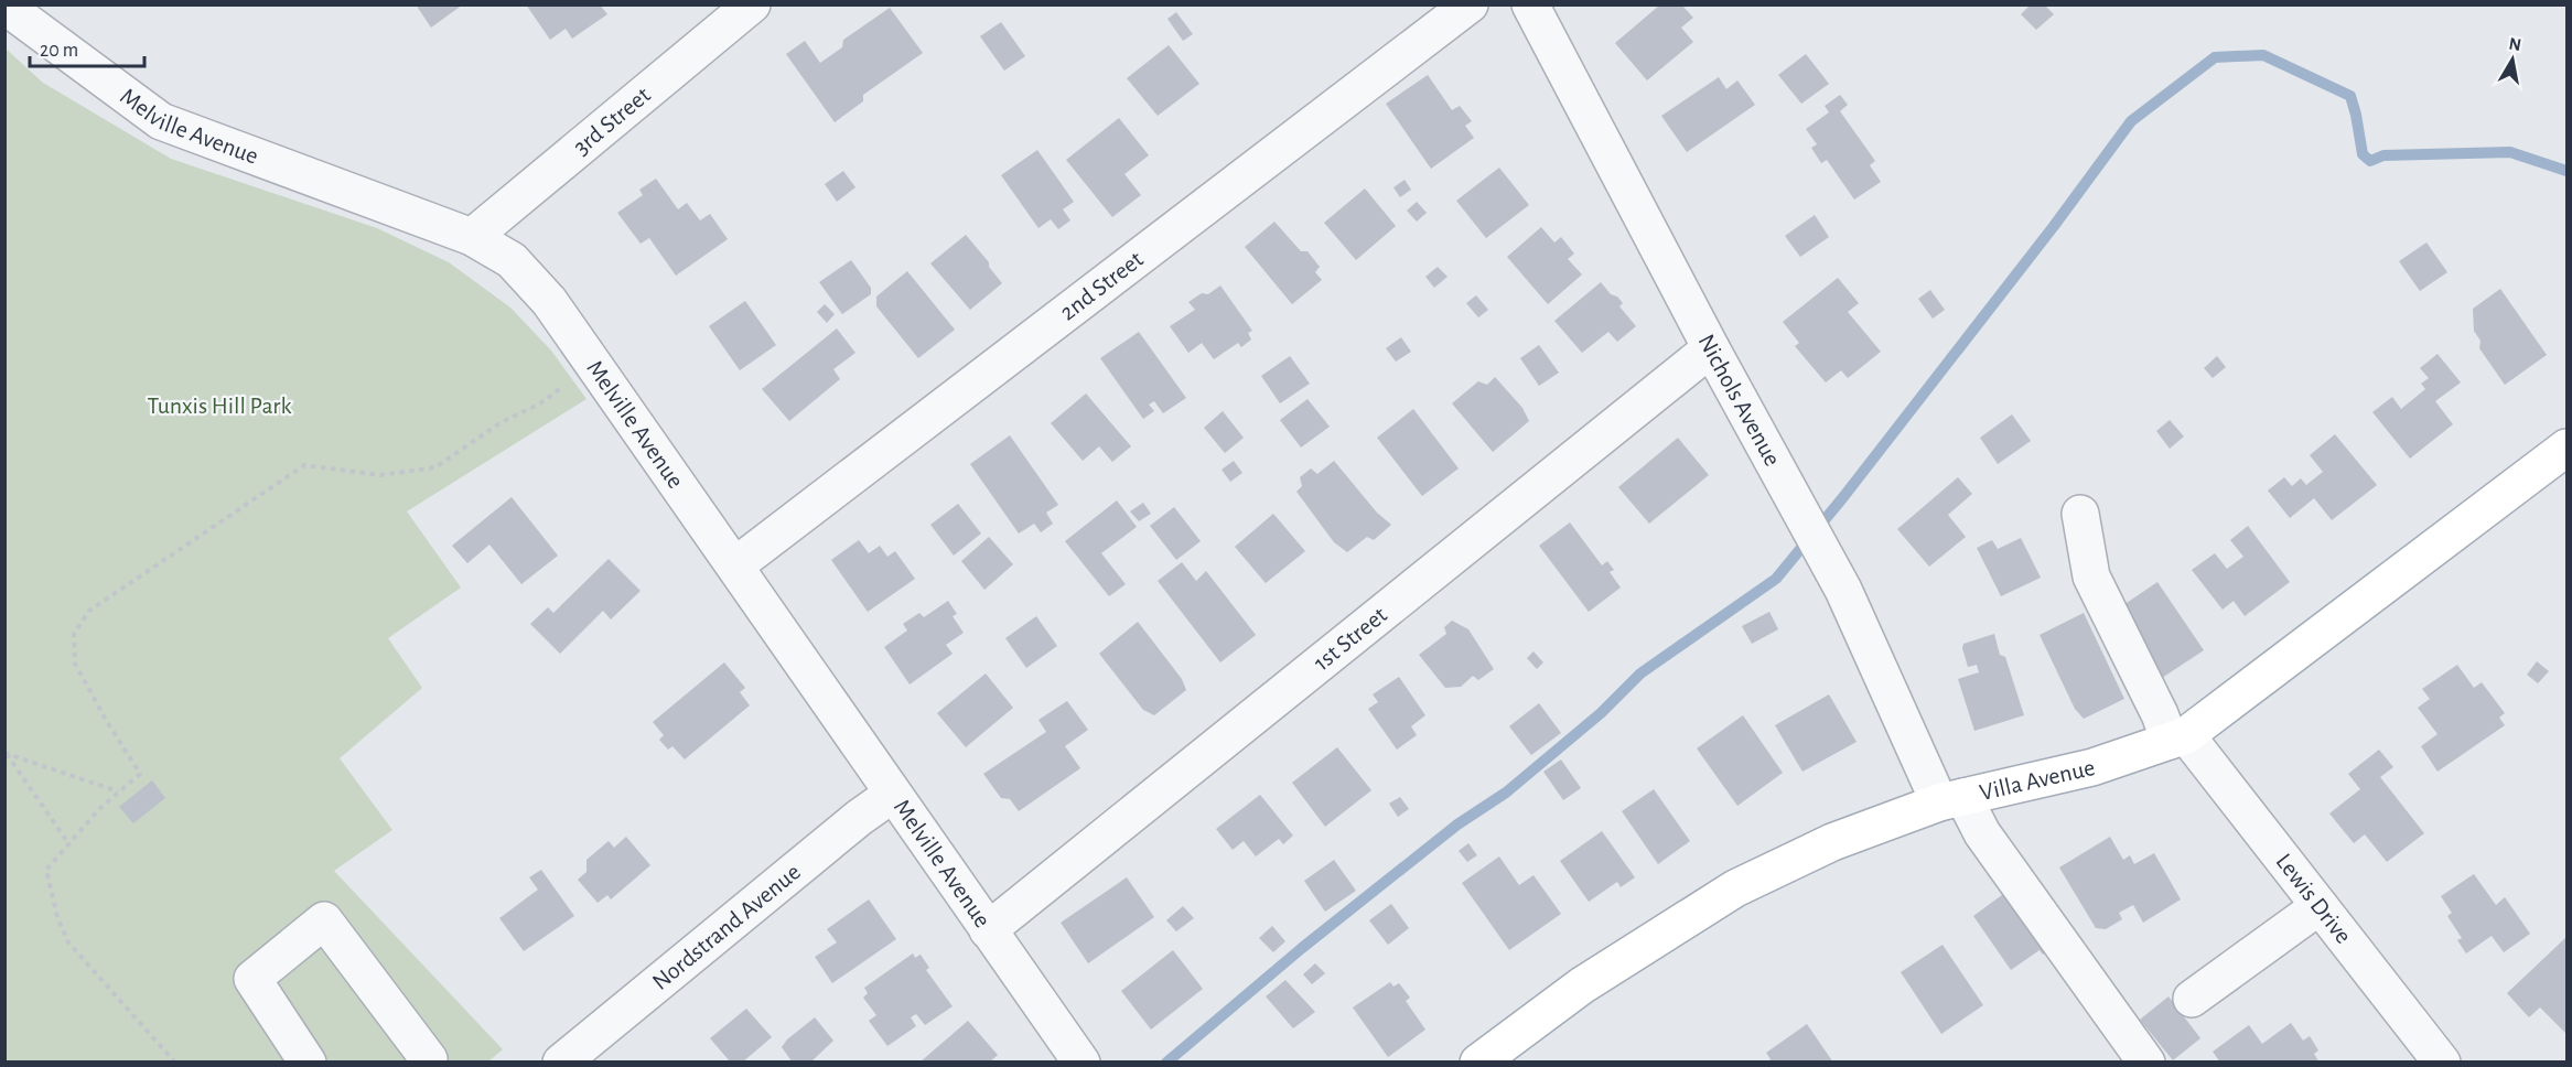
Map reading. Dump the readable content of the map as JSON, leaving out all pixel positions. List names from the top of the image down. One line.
{"streets":{"main road":["Villa Avenue"],"street":["3rd Street","Melville Avenue","2nd Street","Nichols Avenue","1st Street","Lewis Drive","Nordstrand Avenue"]},"crossings":[["3rd Street","Melville Avenue"],["Melville Avenue","2nd Street"],["Melville Avenue","1st Street"],["Melville Avenue","Nordstrand Avenue"],["Nichols Avenue","1st Street"],["Nichols Avenue","Villa Avenue"],["Villa Avenue","Lewis Drive"]],"parks":["Tunxis Hill Park"],"scale_bar":"20 m","north":"top"}
